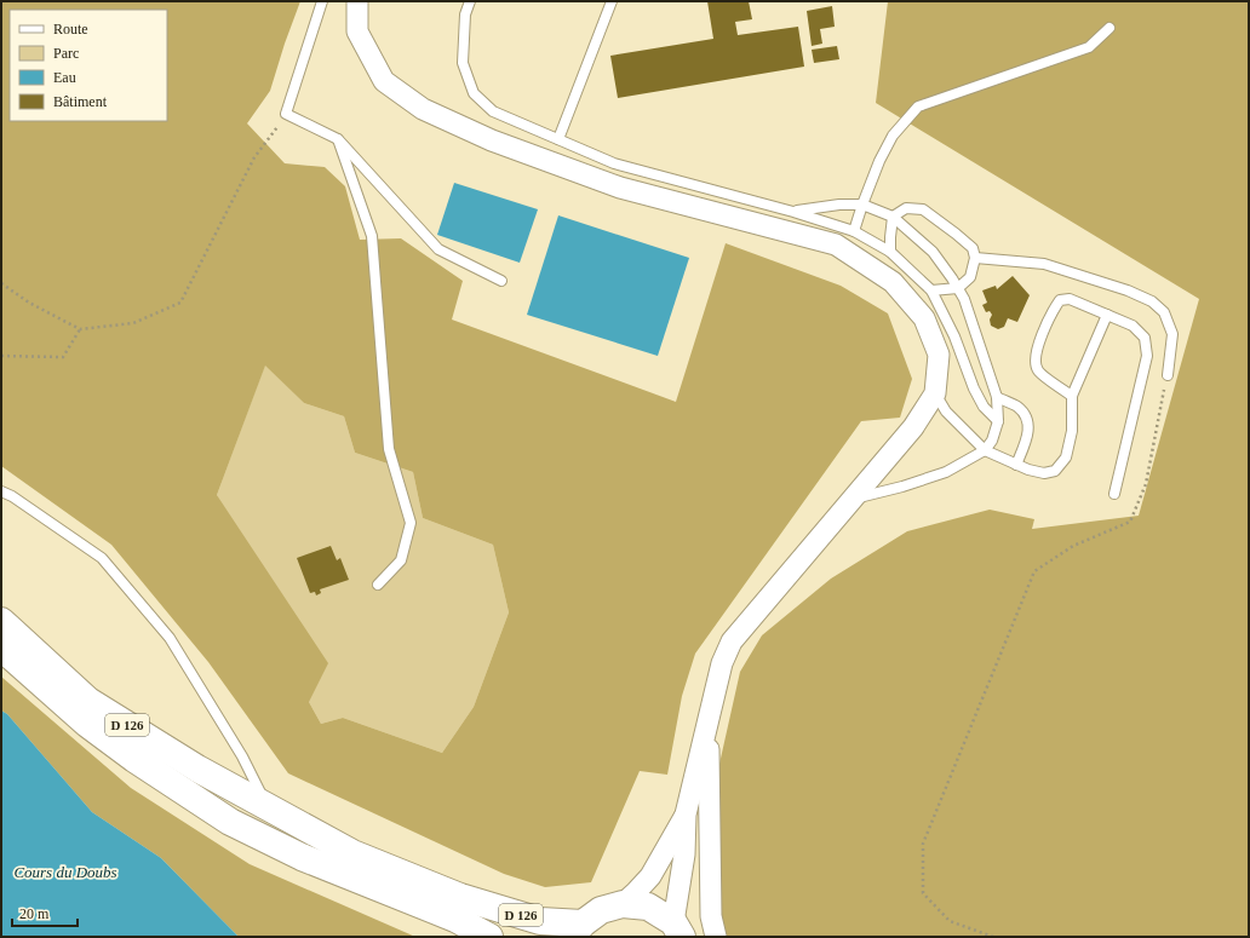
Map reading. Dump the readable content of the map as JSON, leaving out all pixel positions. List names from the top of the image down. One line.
{"streets":{"main road":["D 126"]},"water":["Cours du Doubs"],"legend":["Route","Parc","Eau","Bâtiment"],"scale_bar":"20 m"}
